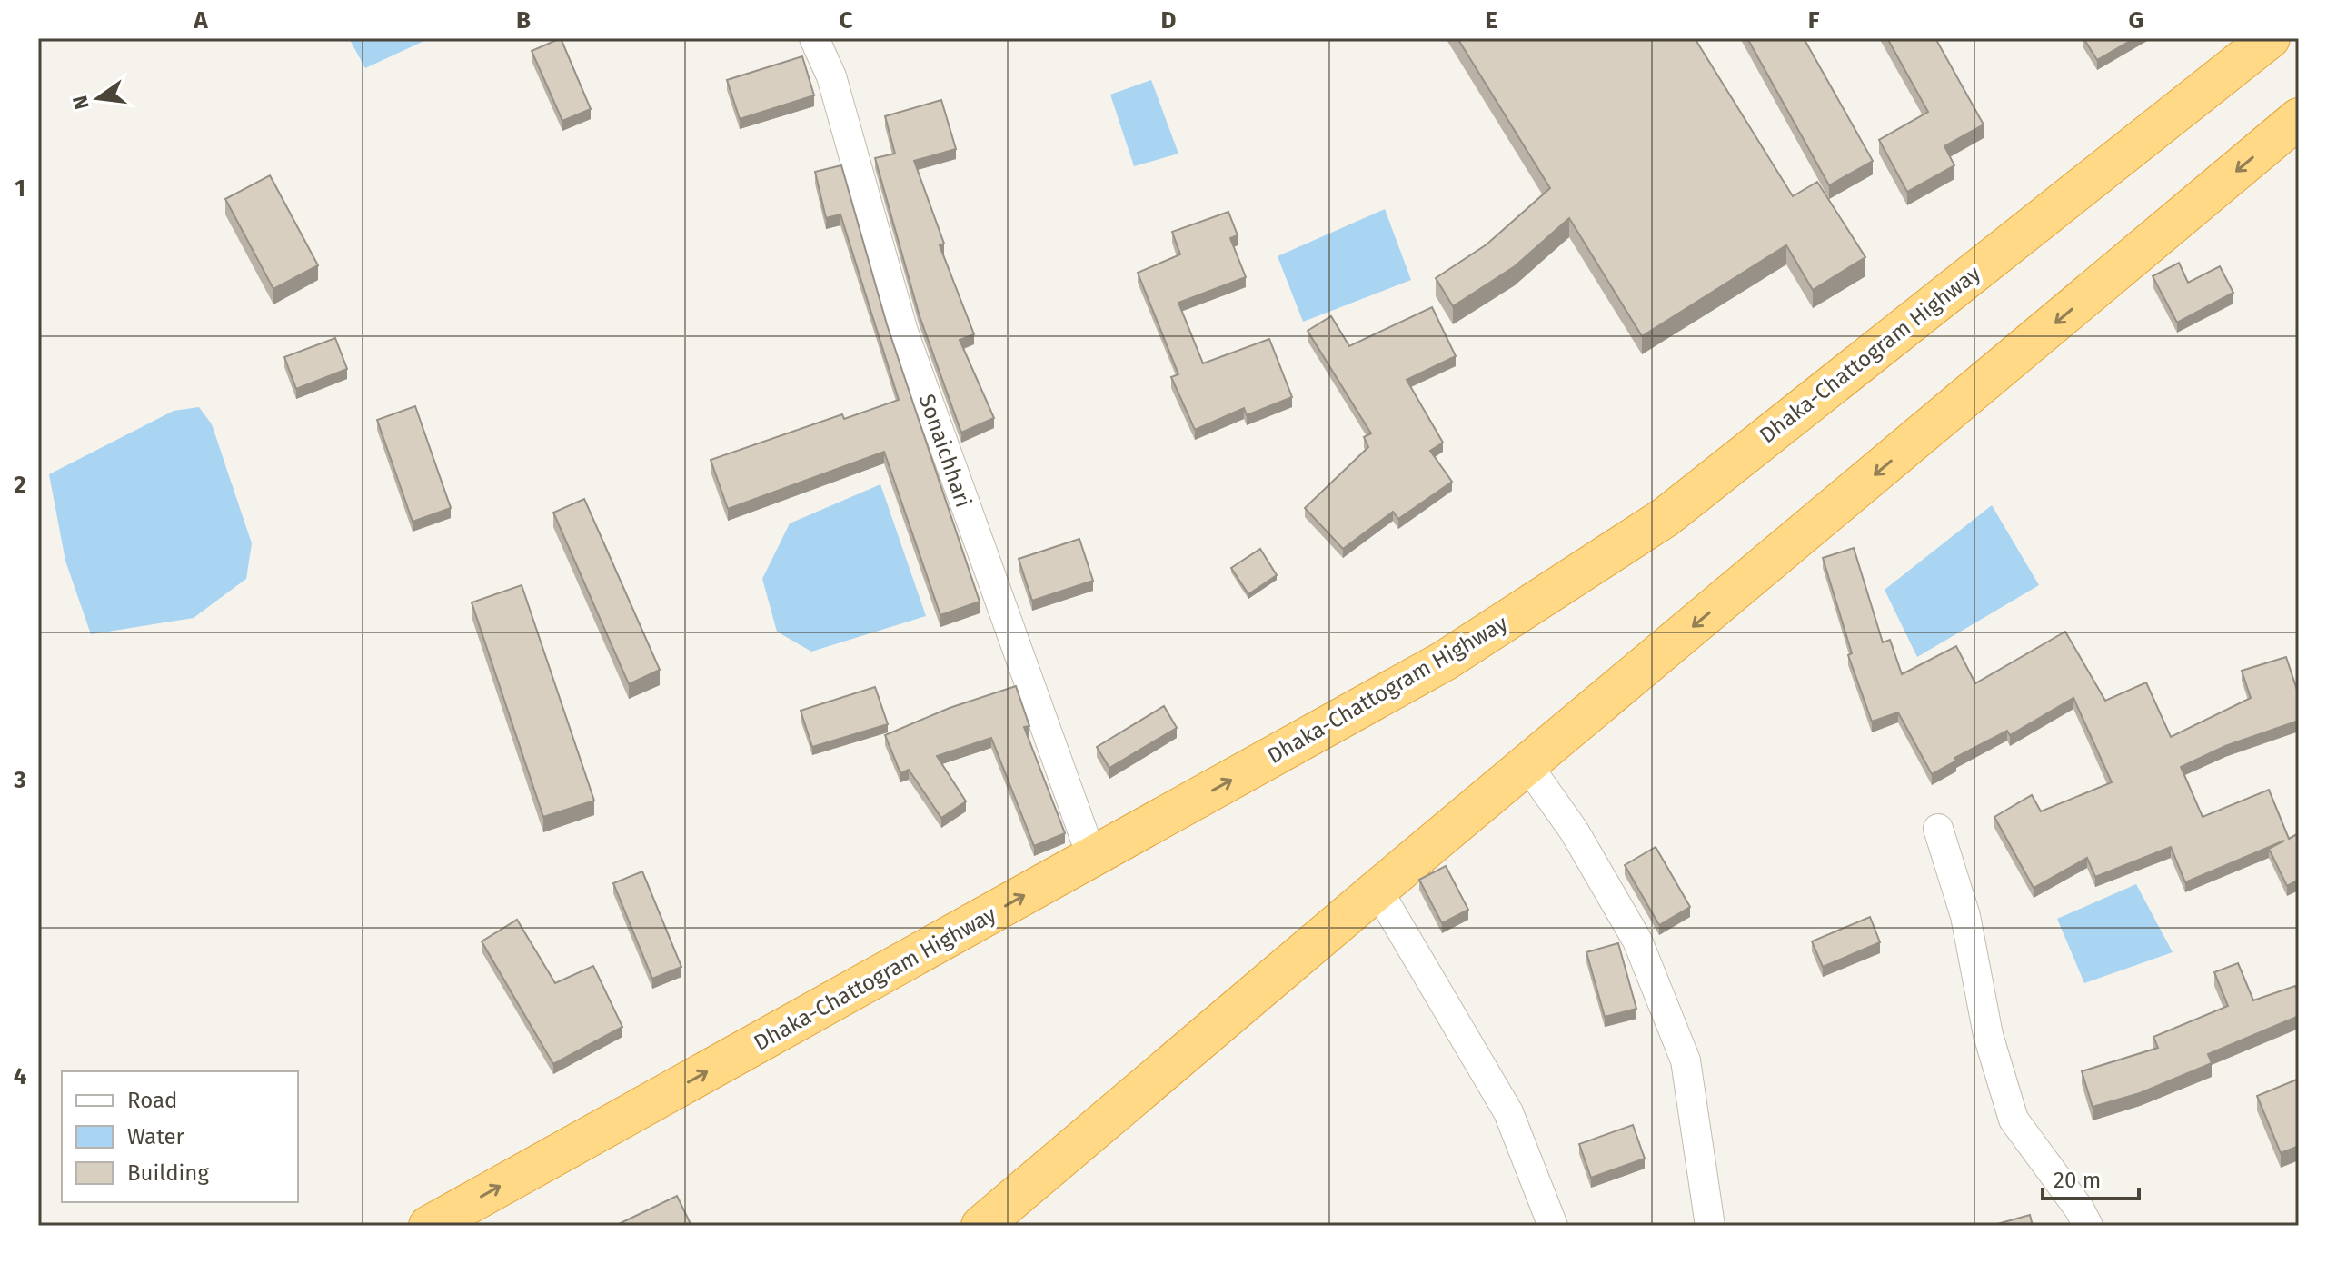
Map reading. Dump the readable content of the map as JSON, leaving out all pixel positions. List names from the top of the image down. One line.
{"streets":{"highway":["Dhaka-Chattogram Highway"],"street":["Sonaichhari"]},"crossings":[["Dhaka-Chattogram Highway","Sonaichhari"]],"legend":["Road","Water","Building"],"scale_bar":"20 m","north":"left","grid":{"columns":["A","B","C","D","E","F","G"],"rows":["1","2","3","4"]}}
